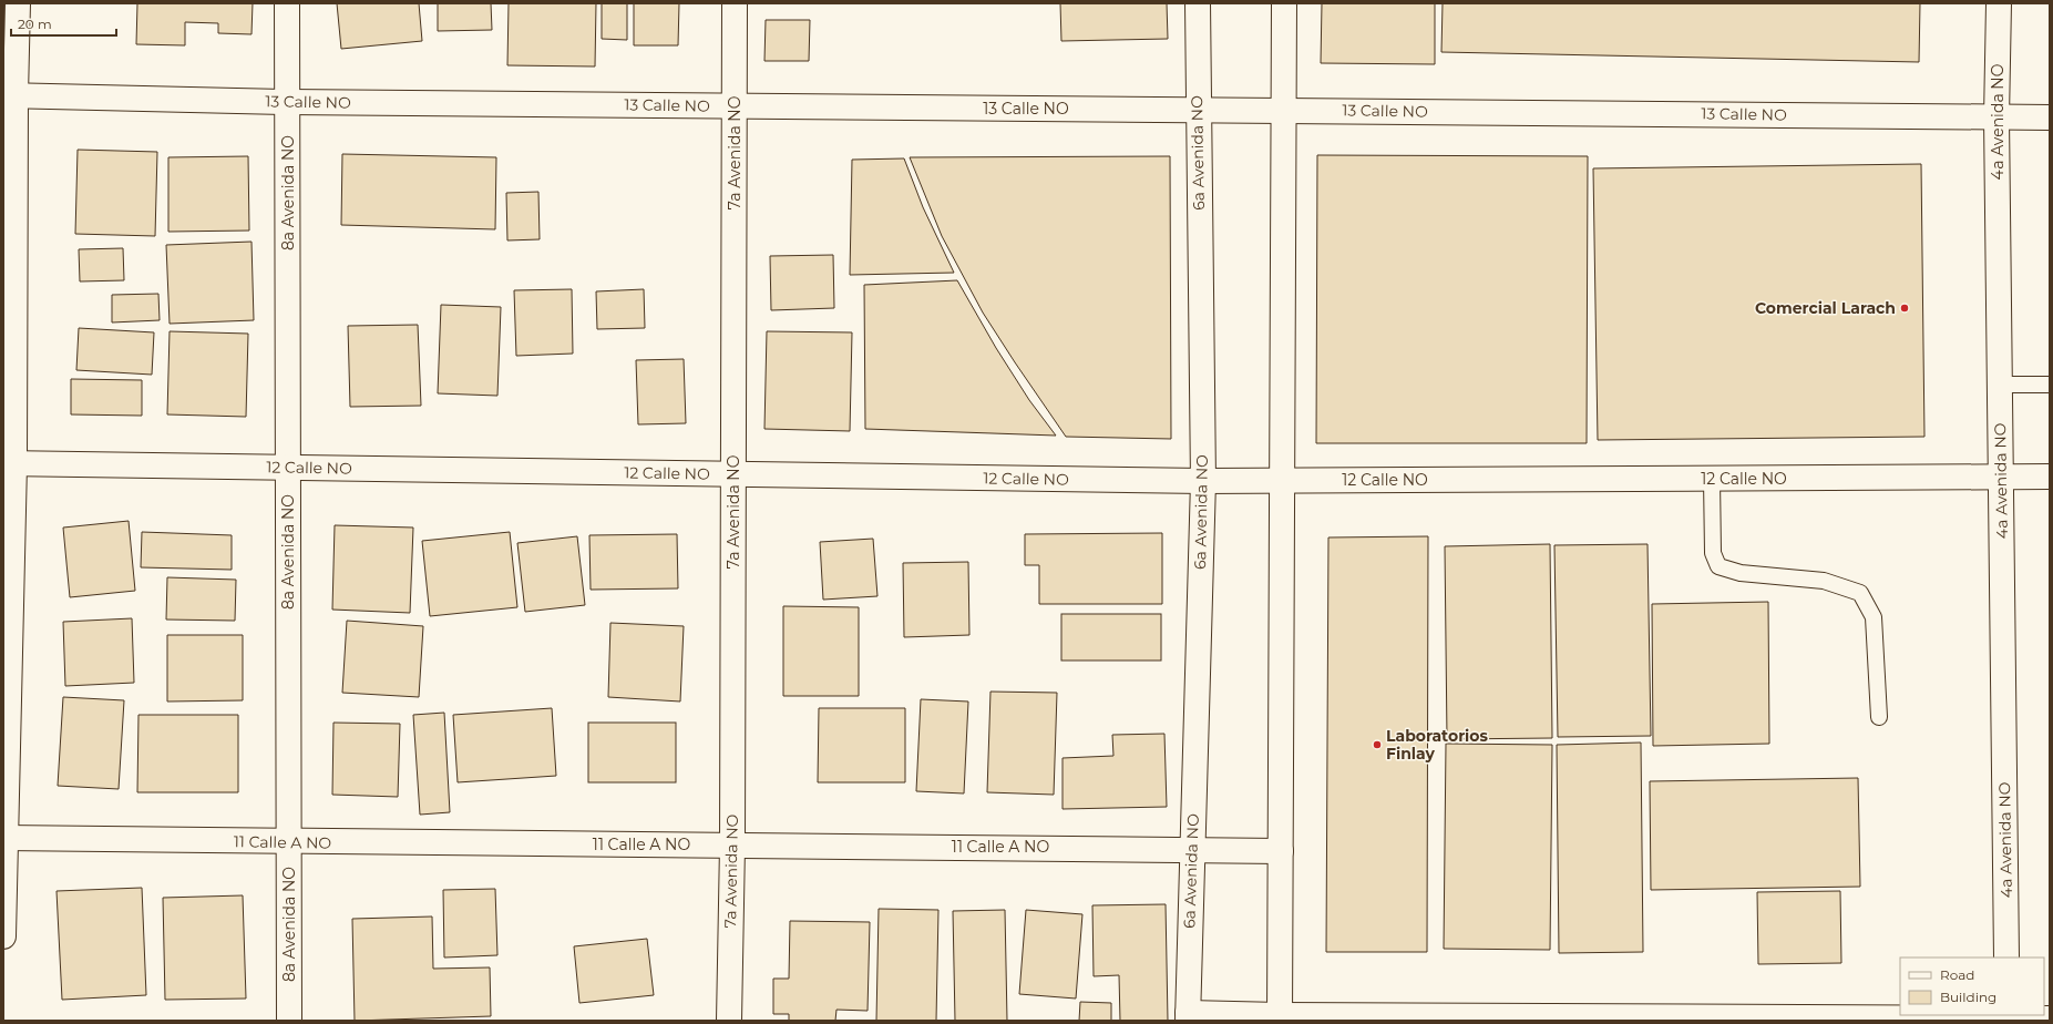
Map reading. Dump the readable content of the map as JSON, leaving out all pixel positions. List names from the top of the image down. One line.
{"streets":{"street":["13 Calle NO","4a Avenida NO","7a Avenida NO","6a Avenida NO","8a Avenida NO","12 Calle NO","11 Calle A NO"]},"crossings":[["13 Calle NO","4a Avenida NO"],["13 Calle NO","7a Avenida NO"],["13 Calle NO","6a Avenida NO"],["13 Calle NO","8a Avenida NO"],["4a Avenida NO","12 Calle NO"],["7a Avenida NO","12 Calle NO"],["7a Avenida NO","11 Calle A NO"],["6a Avenida NO","12 Calle NO"],["6a Avenida NO","11 Calle A NO"],["8a Avenida NO","12 Calle NO"],["8a Avenida NO","11 Calle A NO"]],"places":["Comercial Larach","Laboratorios Finlay"],"legend":["Road","Building"],"scale_bar":"20 m"}
